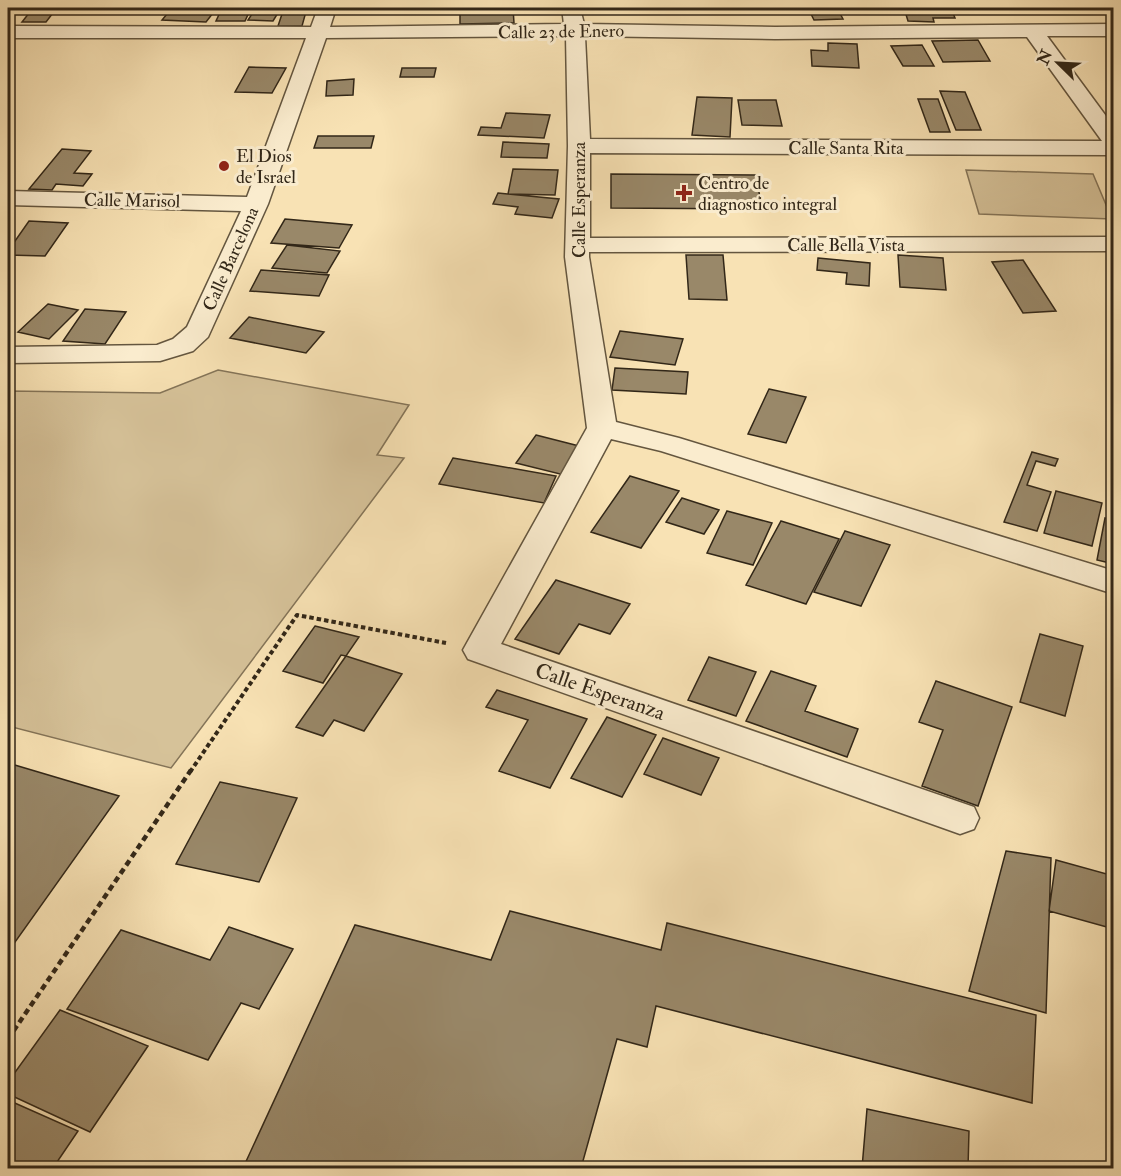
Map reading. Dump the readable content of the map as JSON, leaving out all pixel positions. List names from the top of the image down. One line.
{"streets":{"street":["Calle 23 de Enero","Calle Santa Rita","Calle Esperanza","Calle Marisol","Calle Bella Vista","Calle Barcelona"]},"crossings":[["Calle 23 de Enero","Calle Esperanza"],["Calle 23 de Enero","Calle Barcelona"],["Calle Santa Rita","Calle Esperanza"],["Calle Esperanza","Calle Bella Vista"],["Calle Marisol","Calle Barcelona"]],"places":{"other":["El Dios de Israel"],"health":["Centro de diagnostico integral"]},"north":"top left"}
